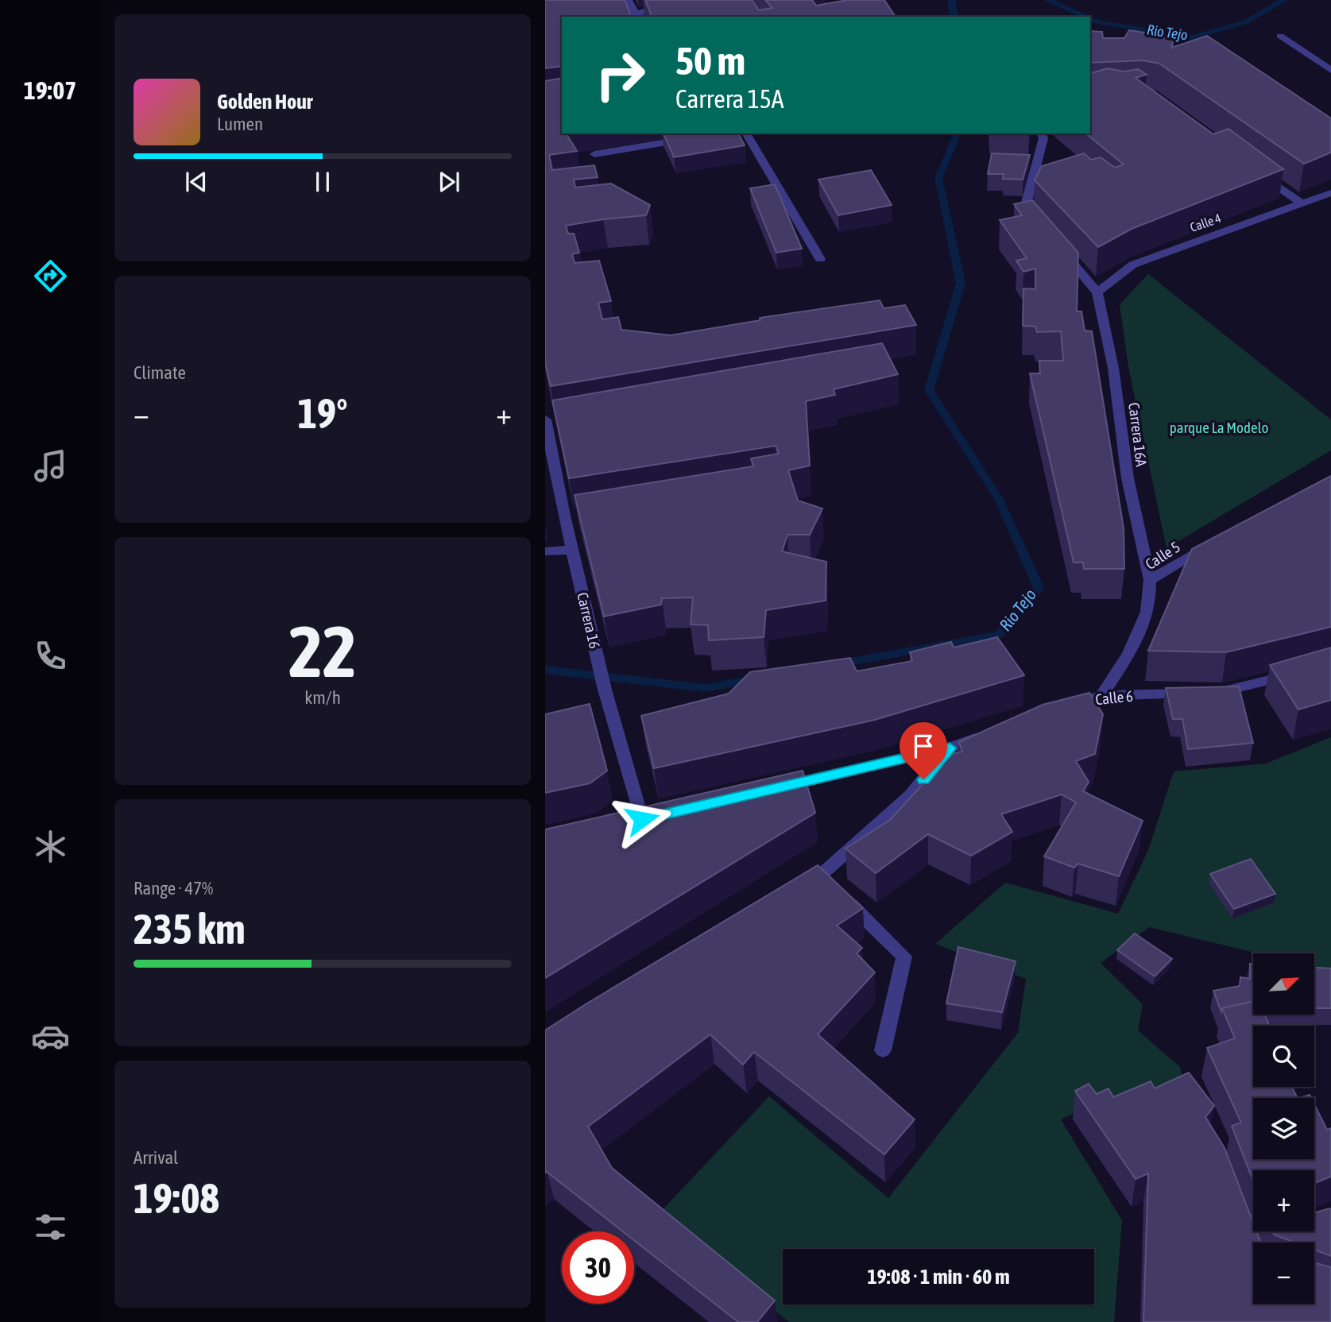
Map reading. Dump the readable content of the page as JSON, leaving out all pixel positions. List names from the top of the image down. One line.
{"streets":{"street":["Calle 4","Carrera 16A","Calle 5","Carrera 16","Calle 6"]},"crossings":[["Calle 4","Carrera 16A"],["Carrera 16A","Calle 5"],["Calle 5","Calle 6"]],"water":["Rio Tejo"],"parks":["parque La Modelo"],"north":"top right","page":{"tabs":"19:07","turn":["50 m","Carrera 15A"],"song":["Golden Hour","Lumen"],"tile":["Climate",["22","km/h"],["Range · 47%","235 km"],["Arrival","19:08"]],"heat":["−","19°","+"],"map_buttons":["+","−"],"limit":"30","trip":"19:08 · 1 min · 60 m"}}
